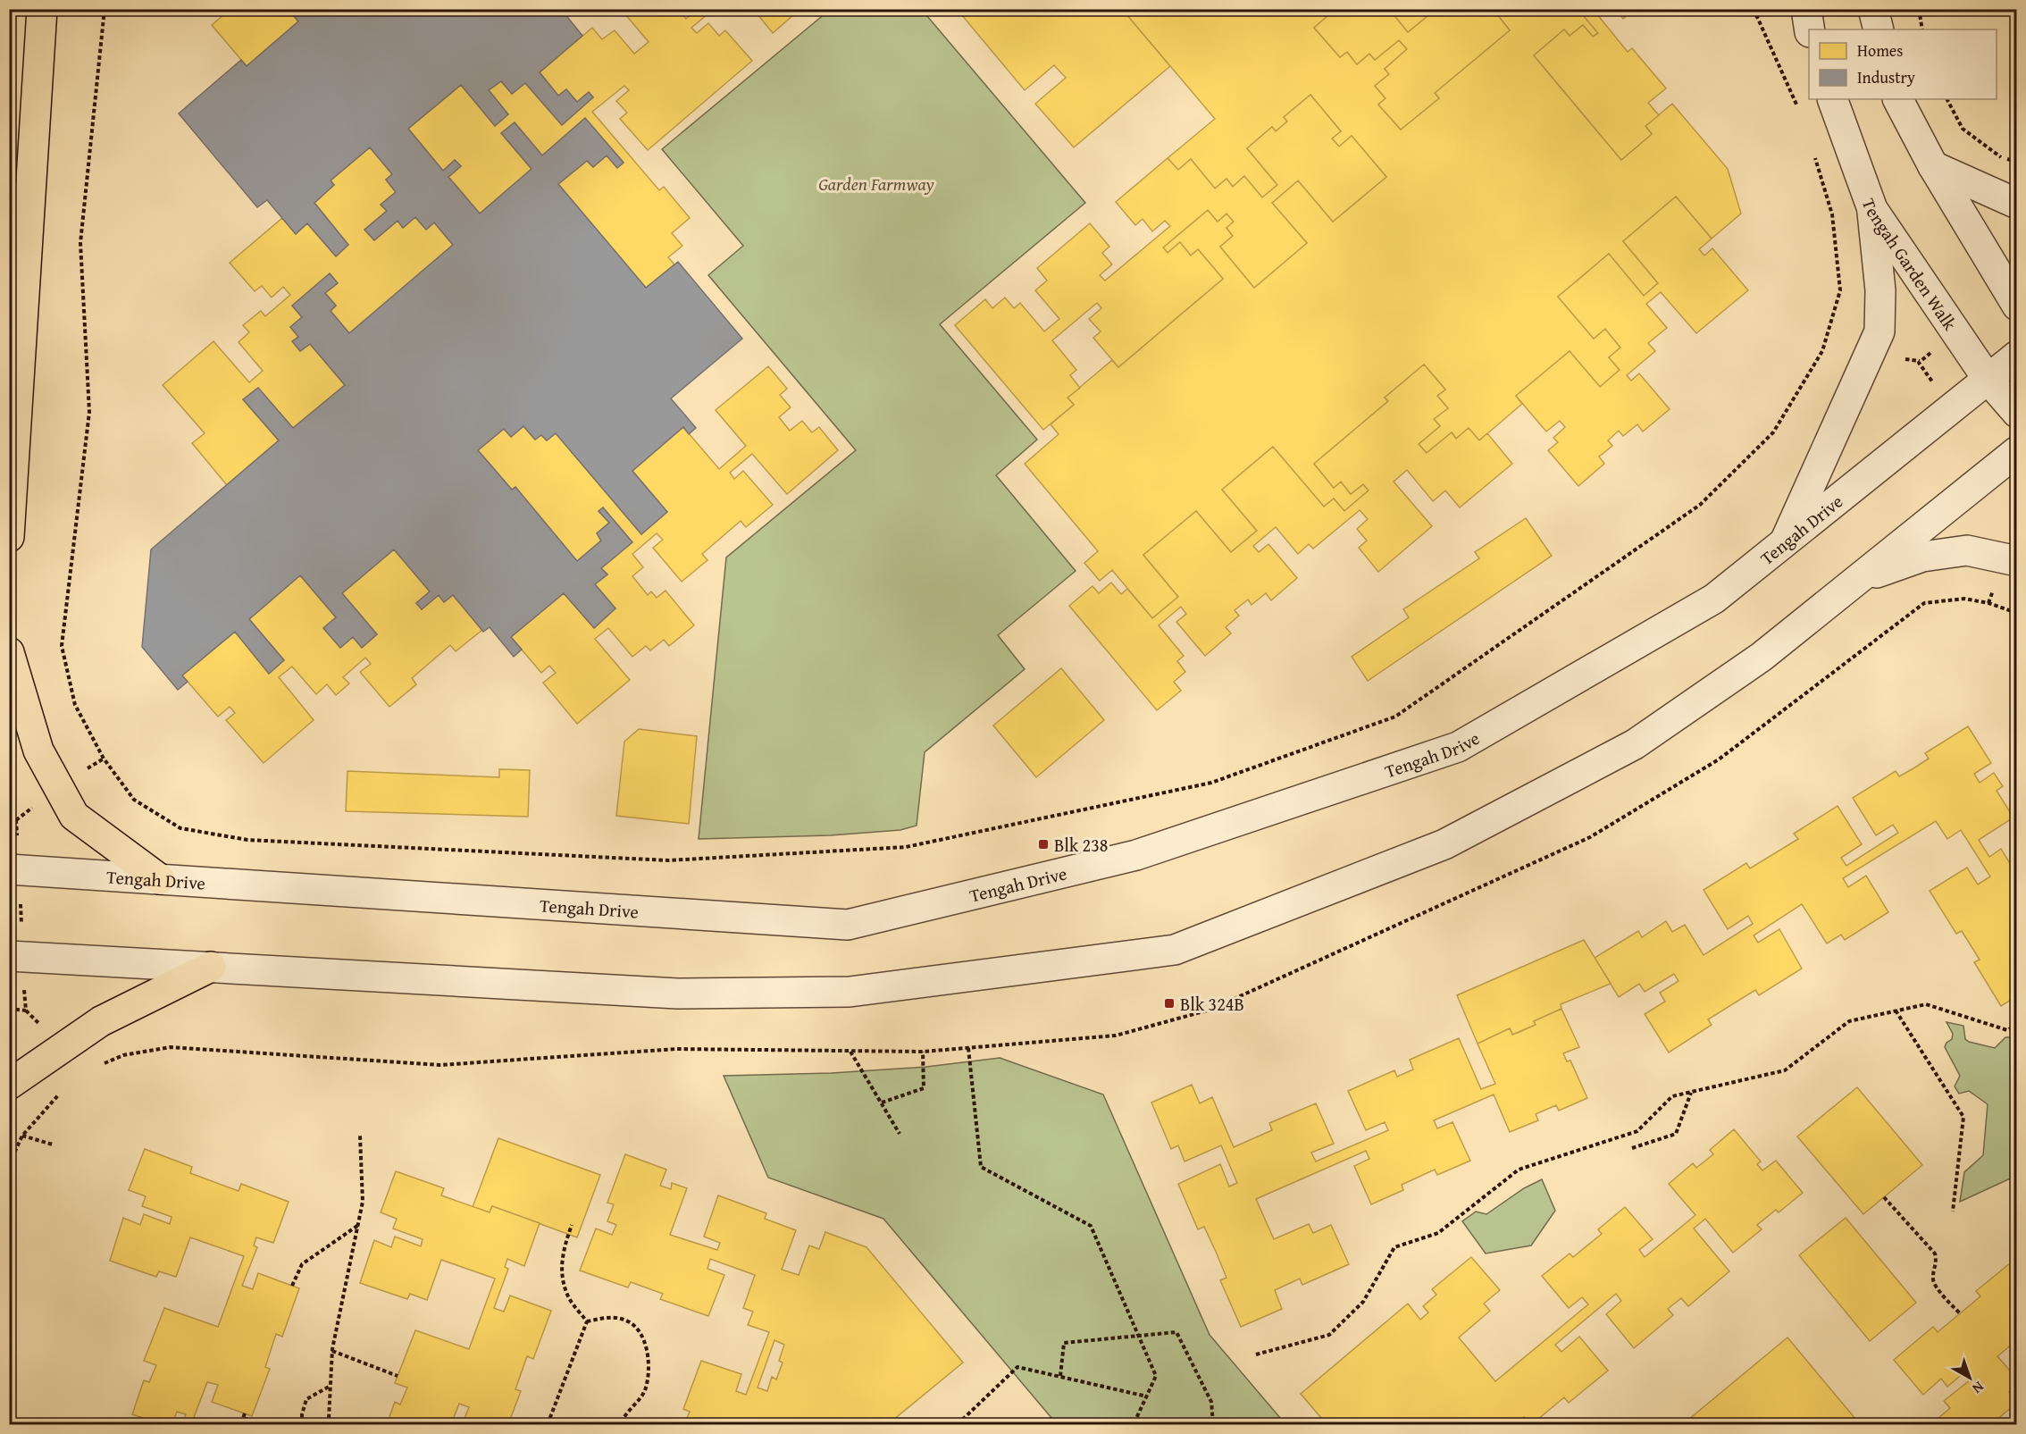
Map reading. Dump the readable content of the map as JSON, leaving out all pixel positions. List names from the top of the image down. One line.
{"streets":{"street":["Tengah Garden Walk","Tengah Drive"]},"crossings":[["Tengah Garden Walk","Tengah Drive"]],"parks":["Garden Farmway"],"places":{"transit":["Blk 238","Blk 324B"]},"legend":["Homes","Industry"],"north":"bottom right"}
